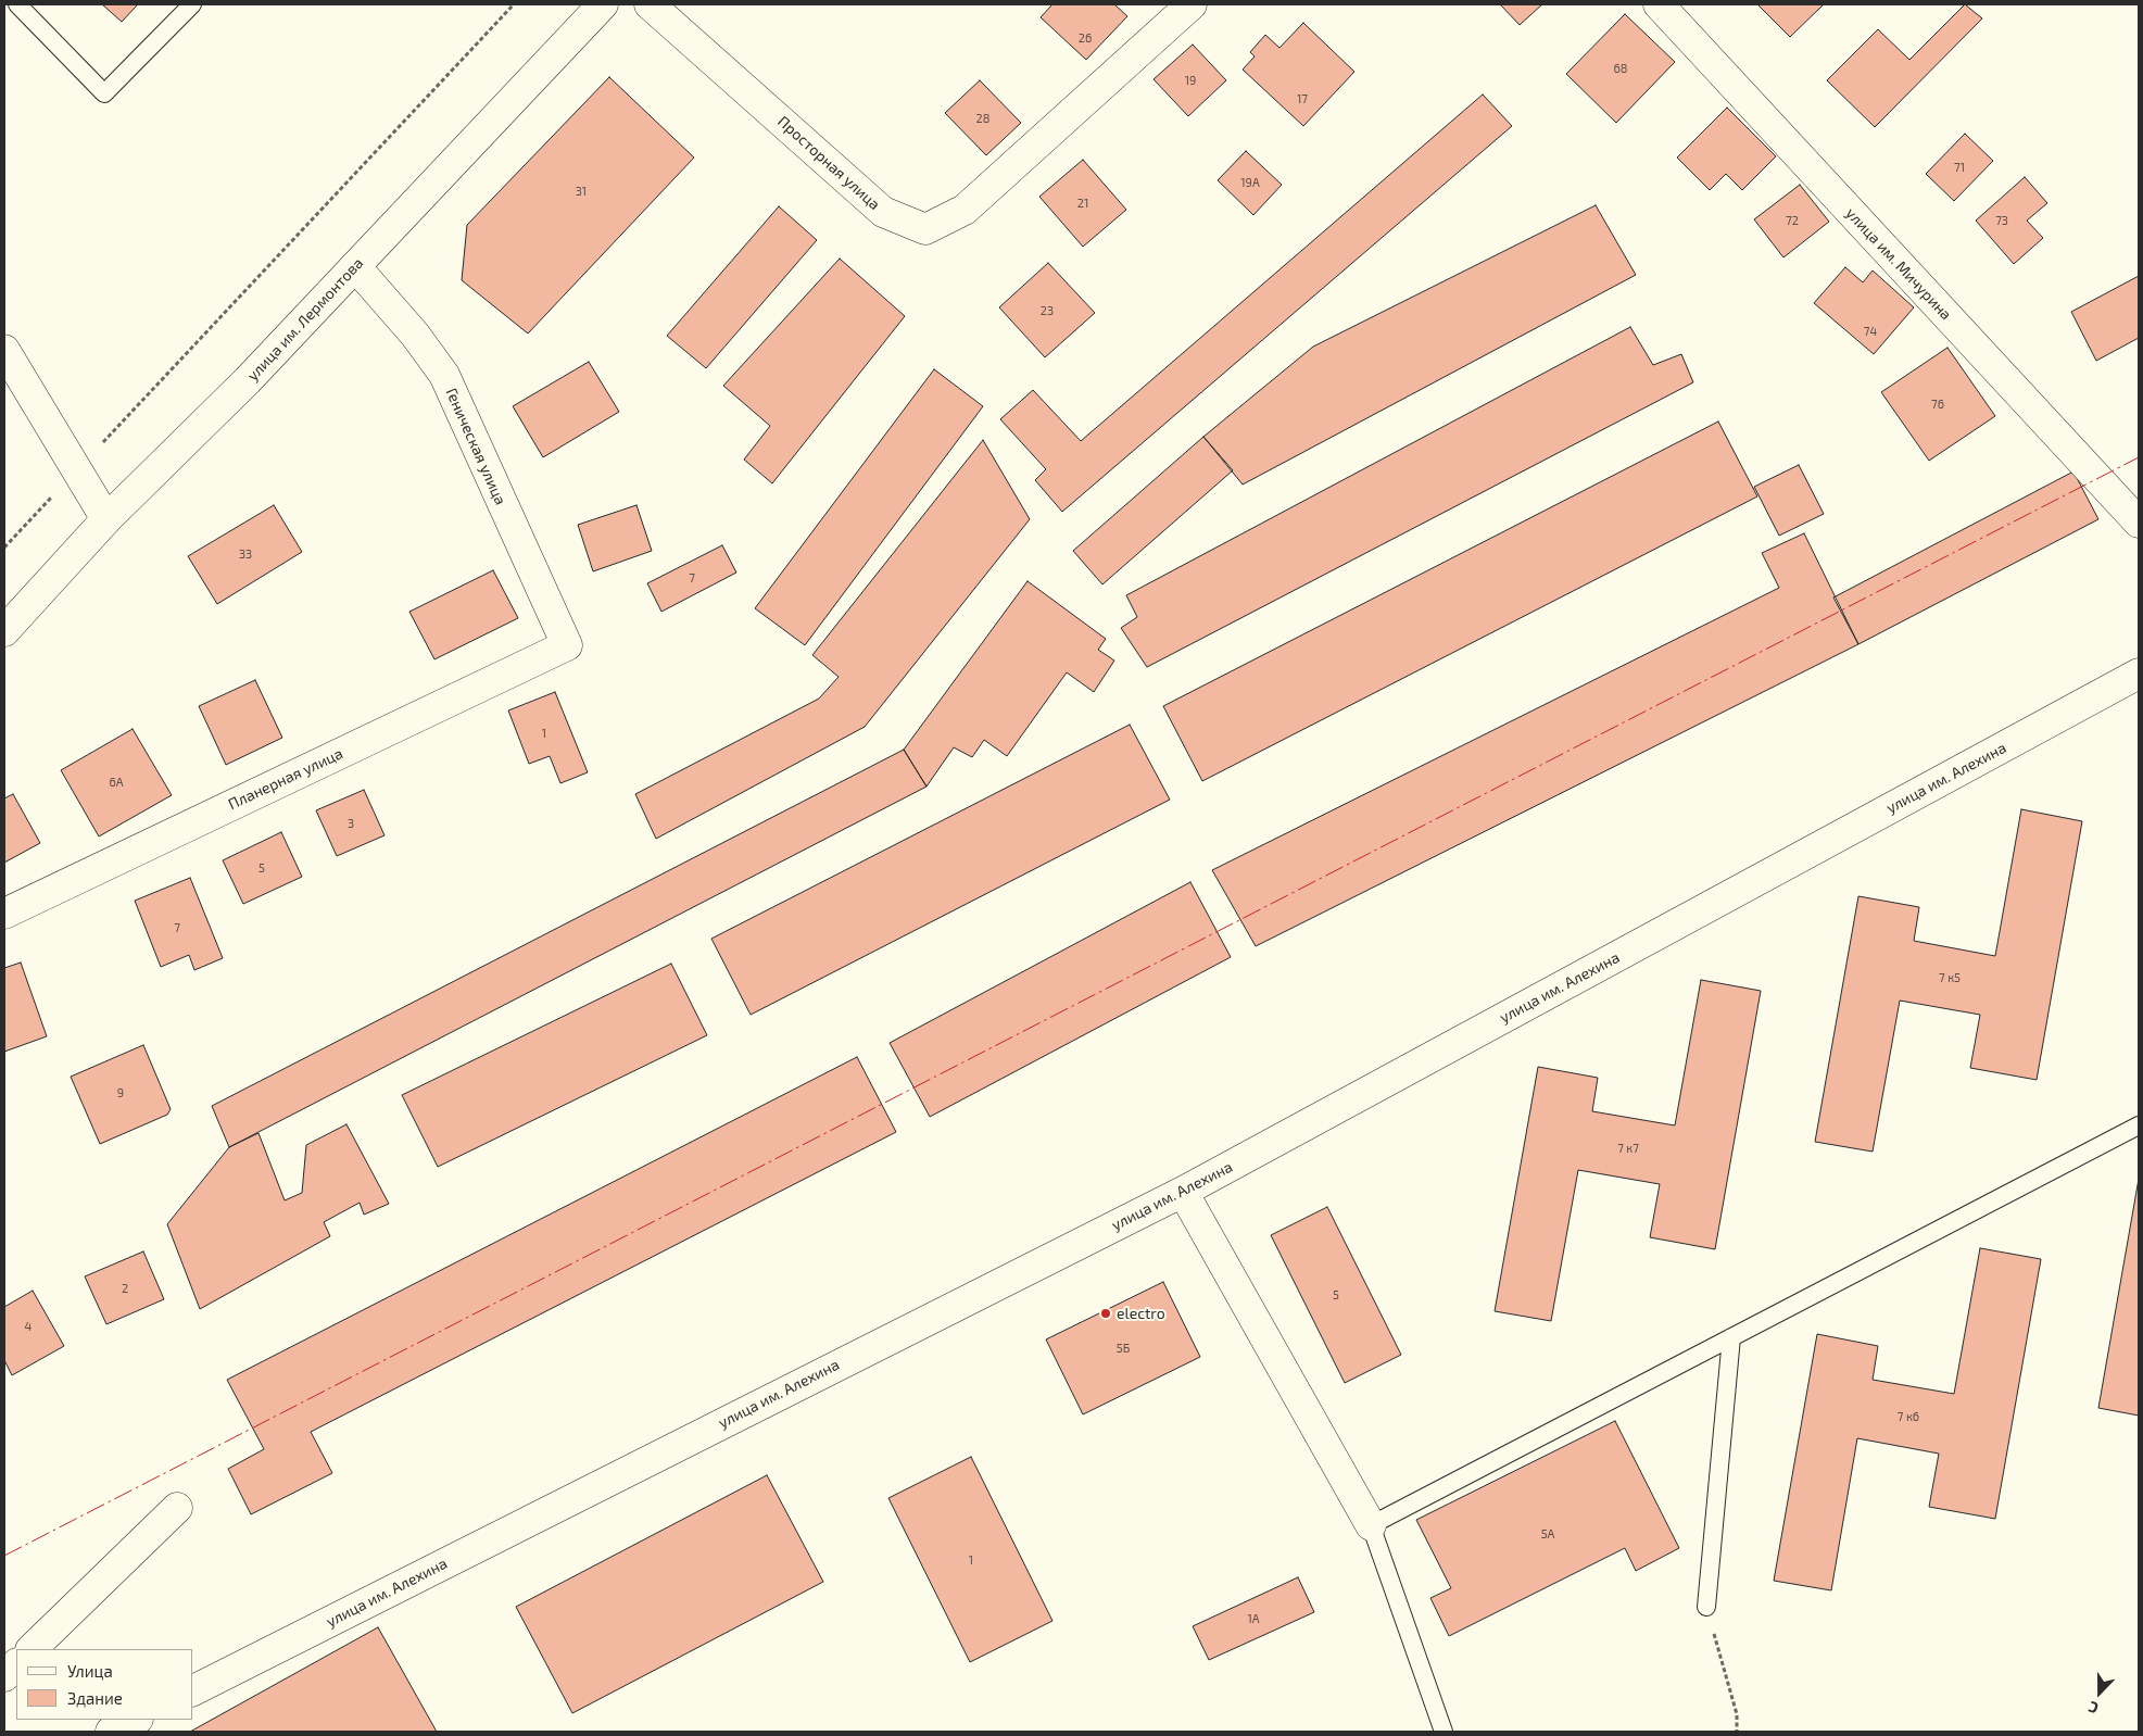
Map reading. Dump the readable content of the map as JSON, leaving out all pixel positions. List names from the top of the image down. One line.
{"streets":{"main road":["Просторная улица","улица им. Мичурина","улица им. Лермонтова","Геническая улица","улица им. Алехина","Планерная улица"]},"crossings":[["улица им. Лермонтова","Геническая улица"],["Геническая улица","Планерная улица"]],"places":["electro"],"house_numbers":["26","68","19","17","28","71","19А","31","21","72","73","23","74","76","33","7","1","6А","3","5","7","7 к5","9","7 к7","2","5","4","5Б","7 к6","5А","1","1А"],"legend":["Улица","Здание"],"north":"bottom"}
